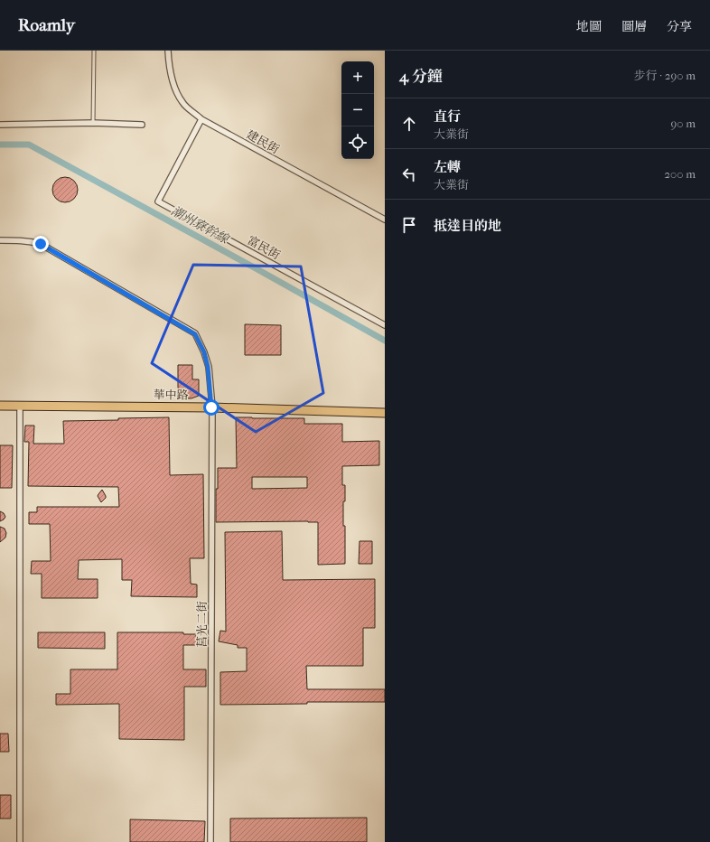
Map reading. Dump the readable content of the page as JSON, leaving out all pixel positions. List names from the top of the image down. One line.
{"streets":{"main road":["華中路"],"street":["建民街","富民街","莒光二街"]},"crossings":[["建民街","富民街"],["華中路","莒光二街"]],"water":["潮州寮幹線"],"page":{"header":"Roamly","nav":["地圖","圖層","分享"],"heading":["4 分鐘","步行 · 290 m"],"map_buttons":["+","−"],"list":[["直行","大業街","90 m"],["左轉","大業街","200 m"],"抵達目的地"]}}
